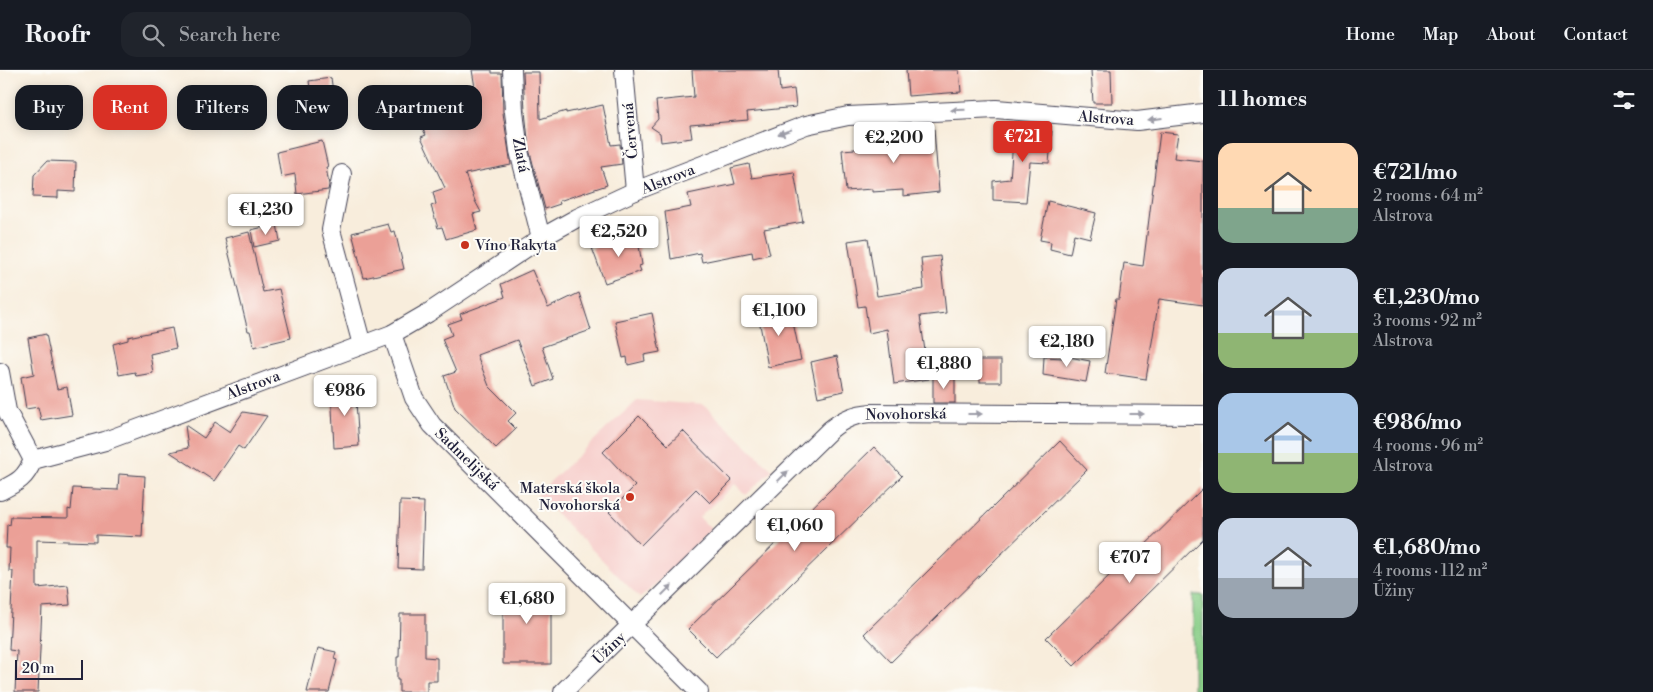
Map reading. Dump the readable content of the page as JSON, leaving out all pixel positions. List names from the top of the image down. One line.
{"streets":{"street":["Alstrova","Červená","Zlatá","Novohorská","Sadmelijská","Úžiny"]},"crossings":[["Alstrova","Červená"],["Alstrova","Zlatá"],["Alstrova","Sadmelijská"],["Novohorská","Sadmelijská"],["Novohorská","Úžiny"],["Sadmelijská","Úžiny"]],"one_way":["Alstrova","Novohorská"],"places":["Víno Rakyta","Materská škola Novohorská"],"scale_bar":"20 m","page":{"header":"Roofr","search":"Search here","nav":["Home","Map","About","Contact"],"heading":"11 homes","chip":["Buy","Rent","Filters","New","Apartment"],"price":["€721","€2,200","€1,230","€2,520","€1,100","€2,180","€1,880","€986","€1,060","€707","€1,680"],"list":[{"name":"€721/mo","note":"2 rooms · 64 m² · Alstrova"},{"name":"€1,230/mo","note":"3 rooms · 92 m² · Alstrova"},{"name":"€986/mo","note":"4 rooms · 96 m² · Alstrova"},{"name":"€1,680/mo","note":"4 rooms · 112 m² · Úžiny"}],"scale":"20 m"}}
